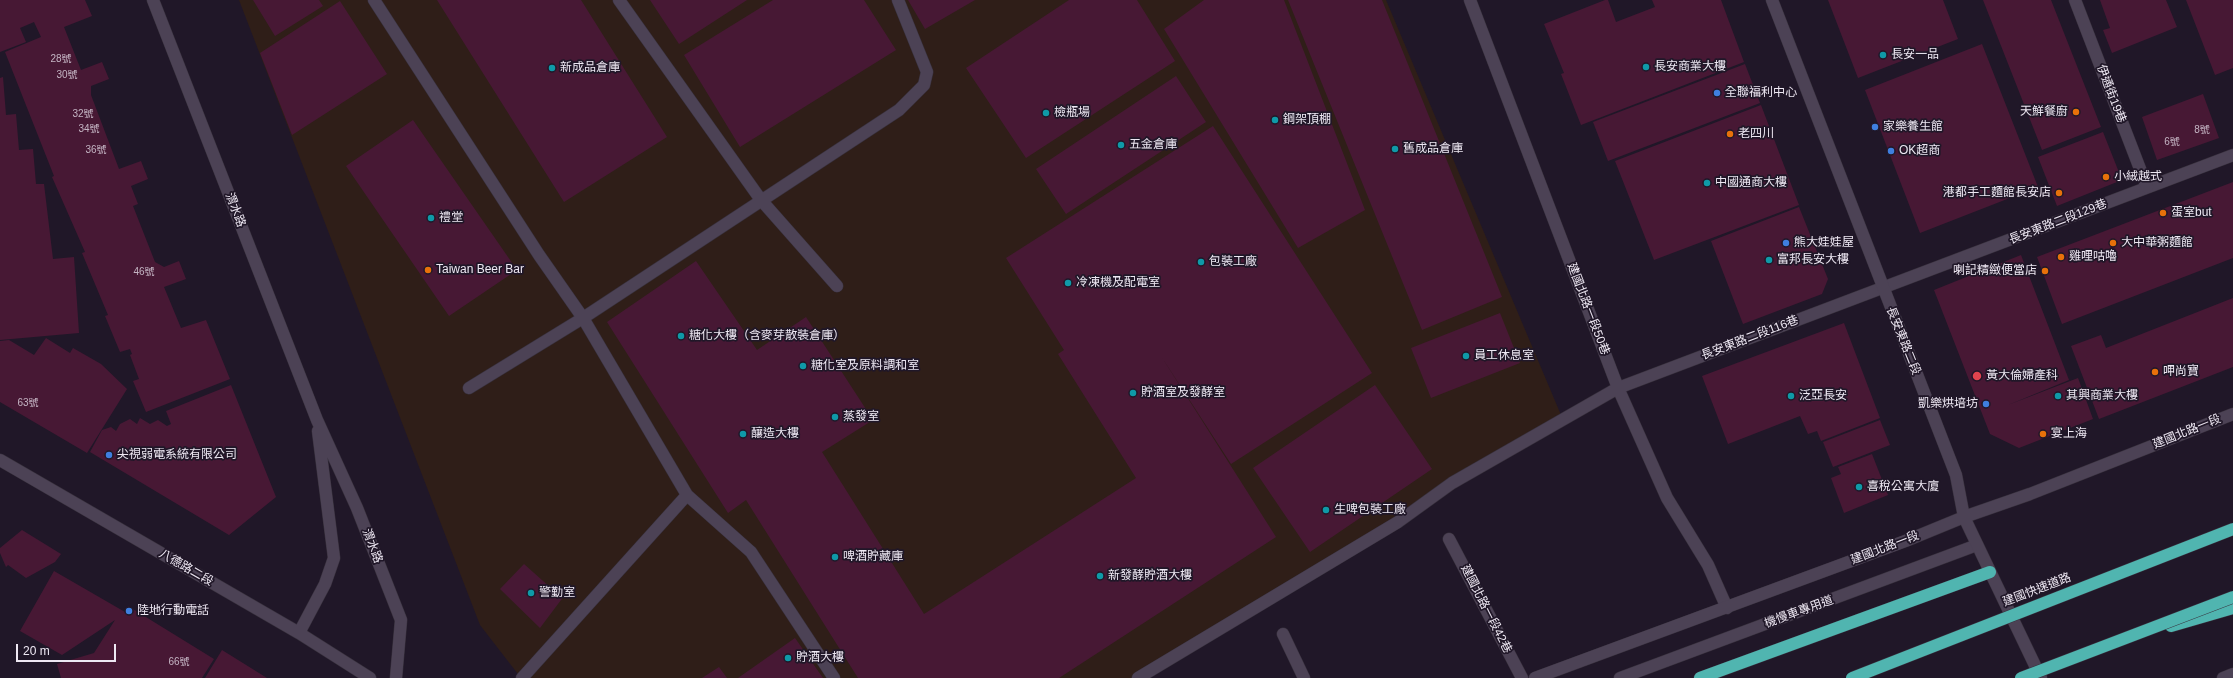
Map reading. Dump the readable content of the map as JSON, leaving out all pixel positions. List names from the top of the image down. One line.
{"streets":{"highway":["建國快速道路"],"street":["伊通街19巷","渭水路","長安東路二段129巷","建國北路一段50巷","長安東路二段116巷","長安東路二段","建國北路一段","八德路二段","建國北路一段42巷","機慢車專用道"]},"crossings":[["伊通街19巷","長安東路二段129巷"],["渭水路","八德路二段"],["長安東路二段129巷","長安東路二段116巷"],["長安東路二段129巷","長安東路二段"],["建國北路一段50巷","長安東路二段116巷"],["建國北路一段50巷","建國北路一段"],["長安東路二段116巷","長安東路二段"],["長安東路二段","建國北路一段"],["長安東路二段","機慢車專用道"]],"places":["長安一品","長安商業大樓","新成品倉庫","全聯福利中心","天鮮餐廚","檢瓶場","鋼架頂棚","家樂養生館","老四川","五金倉庫","舊成品倉庫","OK超商","小絨越式","中國通商大樓","港都手工麵館長安店","蛋室but","禮堂","熊大娃娃屋","大中華粥麵館","雞哩咕嚕","富邦長安大樓","包裝工廠","Taiwan Beer Bar","喇記精緻便當店","冷凍機及配電室","糖化大樓（含麥芽散裝倉庫）","員工休息室","糖化室及原料調和室","呷尚寶","黃大倫婦產科","貯酒室及發酵室","泛亞長安","其興商業大樓","凱樂烘培坊","蒸發室","釀造大樓","宴上海","尖視弱電系統有限公司","喜稅公寓大廈","生啤包裝工廠","啤酒貯藏庫","新發酵貯酒大樓","警勤室","陸地行動電話","貯酒大樓"],"house_numbers":["28號","30號","32號","34號","8號","6號","36號","46號","63號","66號"],"scale_bar":"20 m"}
